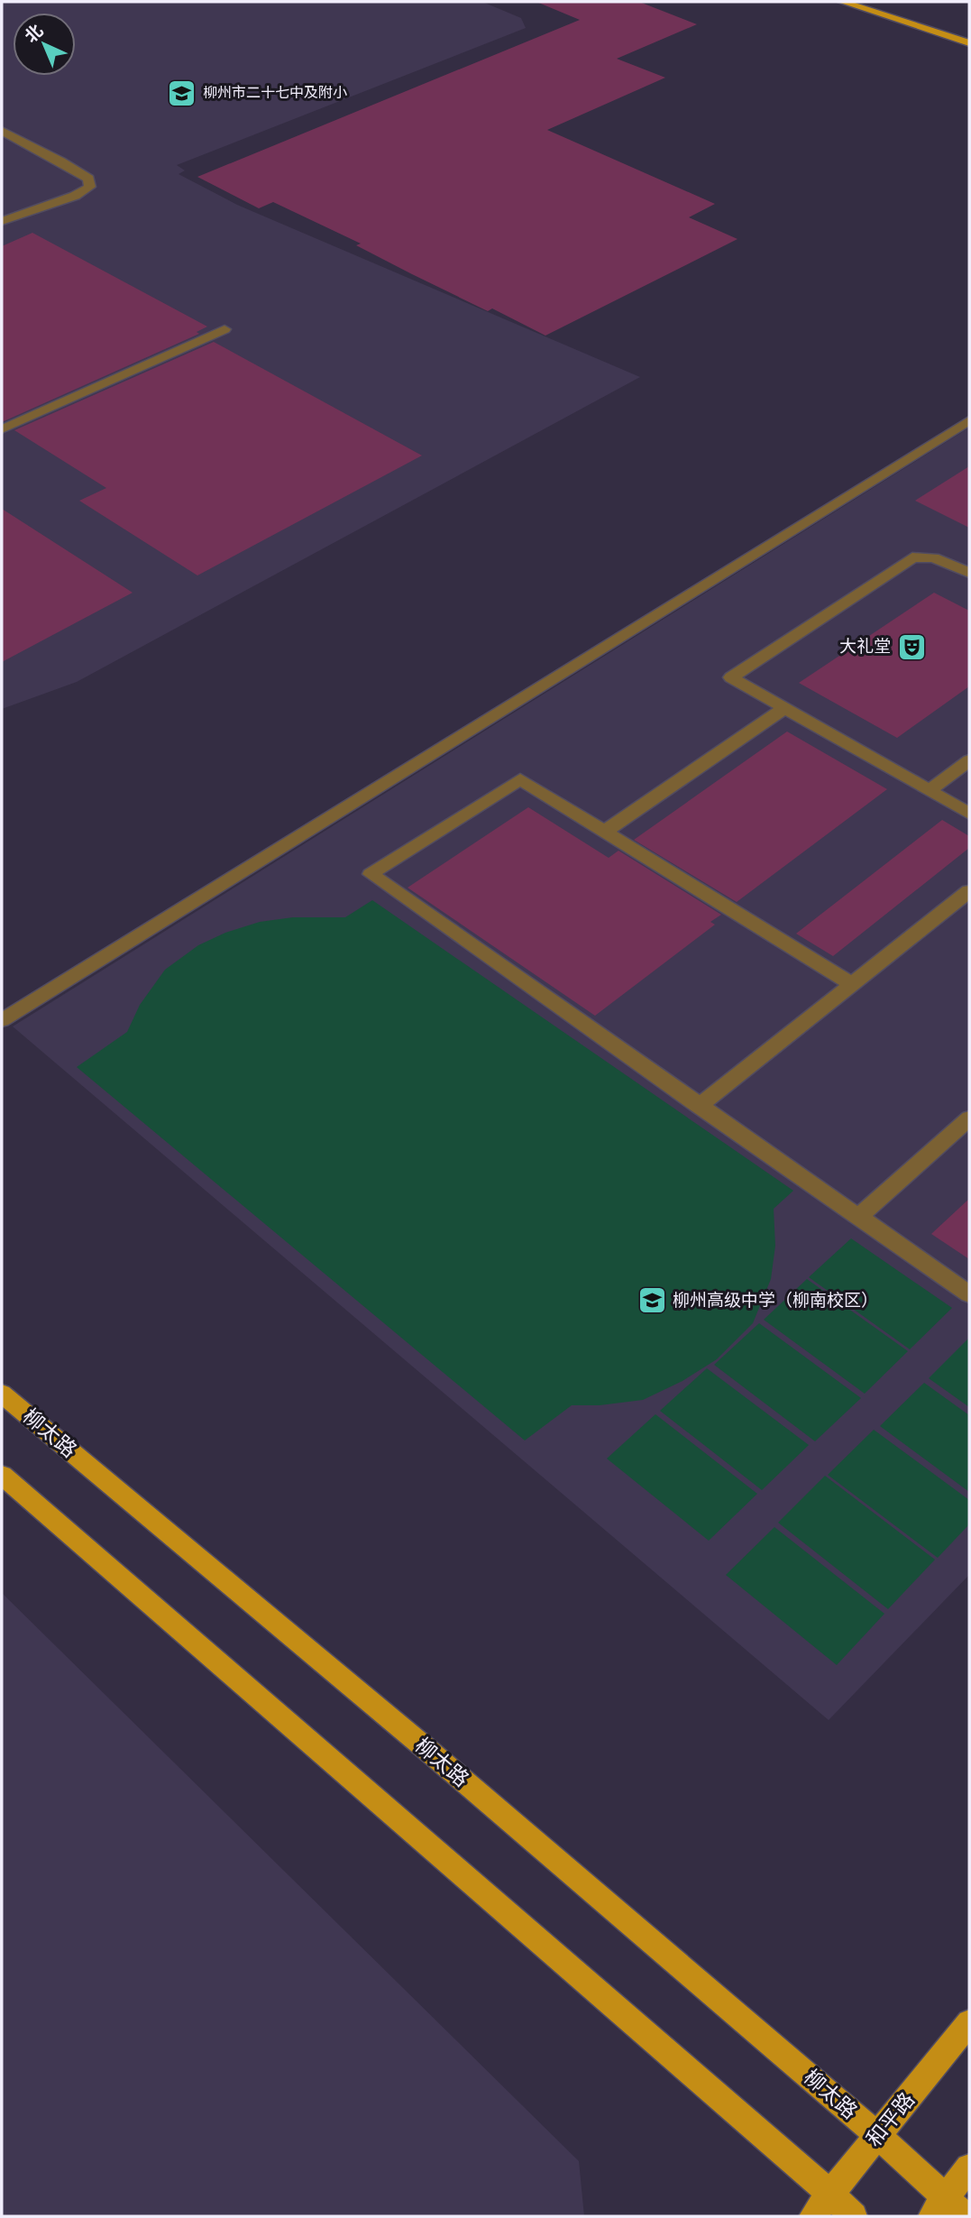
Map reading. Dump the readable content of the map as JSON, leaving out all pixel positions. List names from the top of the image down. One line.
{"streets":{"main road":["柳太路","和平路"]},"crossings":[["柳太路","和平路"]],"places":{"school or university":["柳州市二十七中及附小","柳州高级中学（柳南校区）"],"theatre":["大礼堂"]},"north":"top left"}
